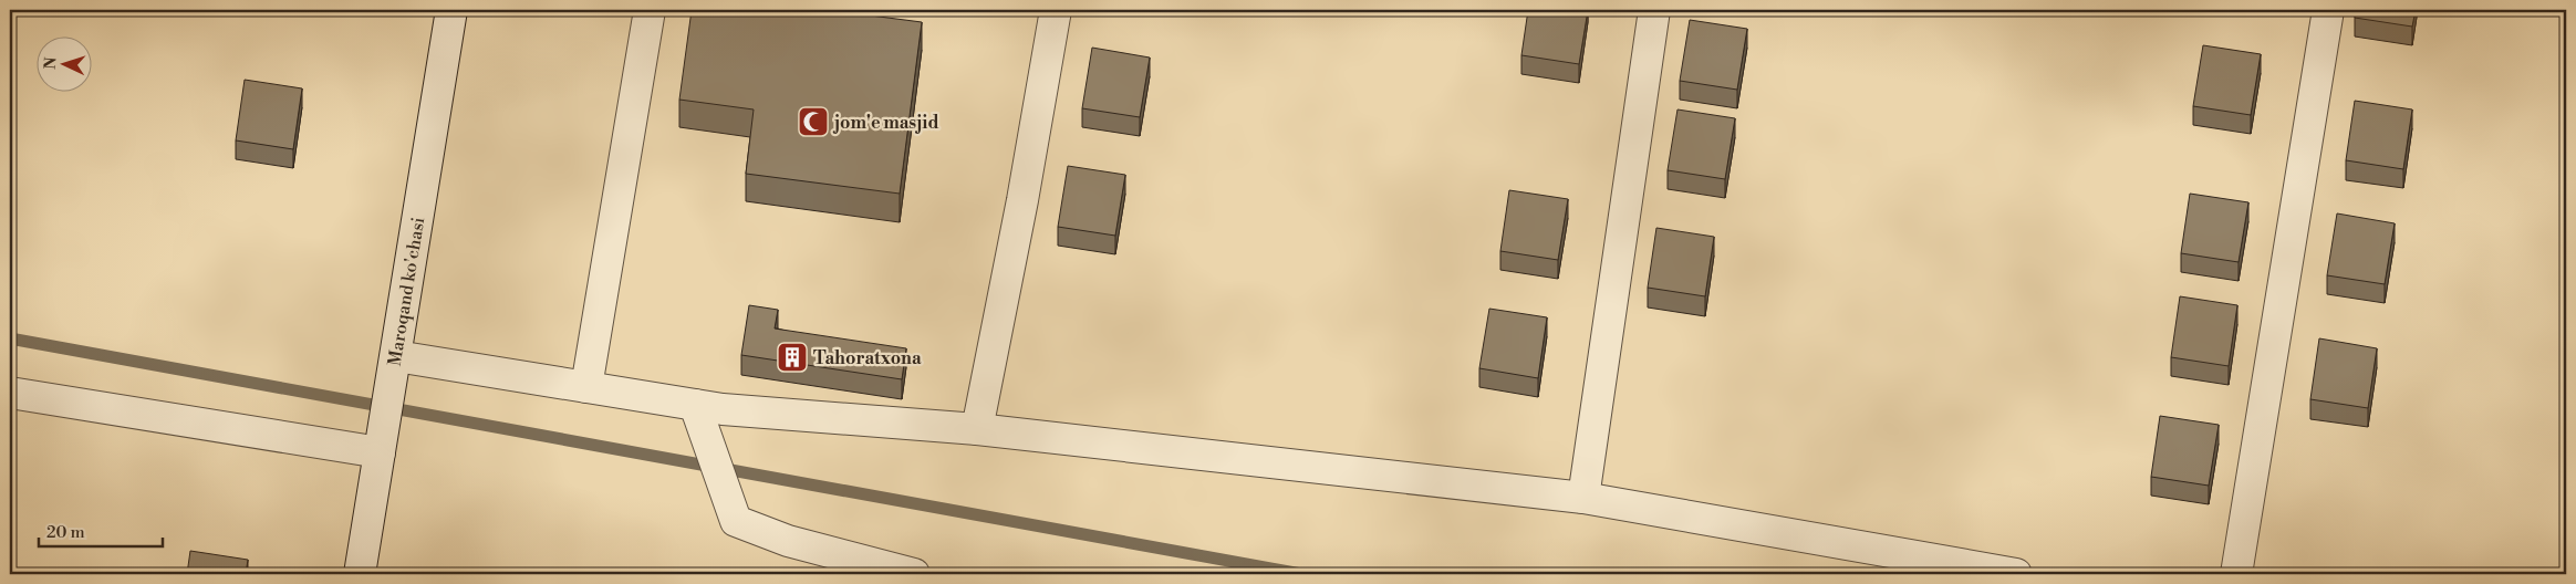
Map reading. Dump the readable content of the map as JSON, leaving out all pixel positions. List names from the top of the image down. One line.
{"streets":{"street":["Maroqand ko'chasi"]},"places":{"mosque":["jom'e masjid"],"building":["Tahoratxona"]},"scale_bar":"20 m","north":"left"}
